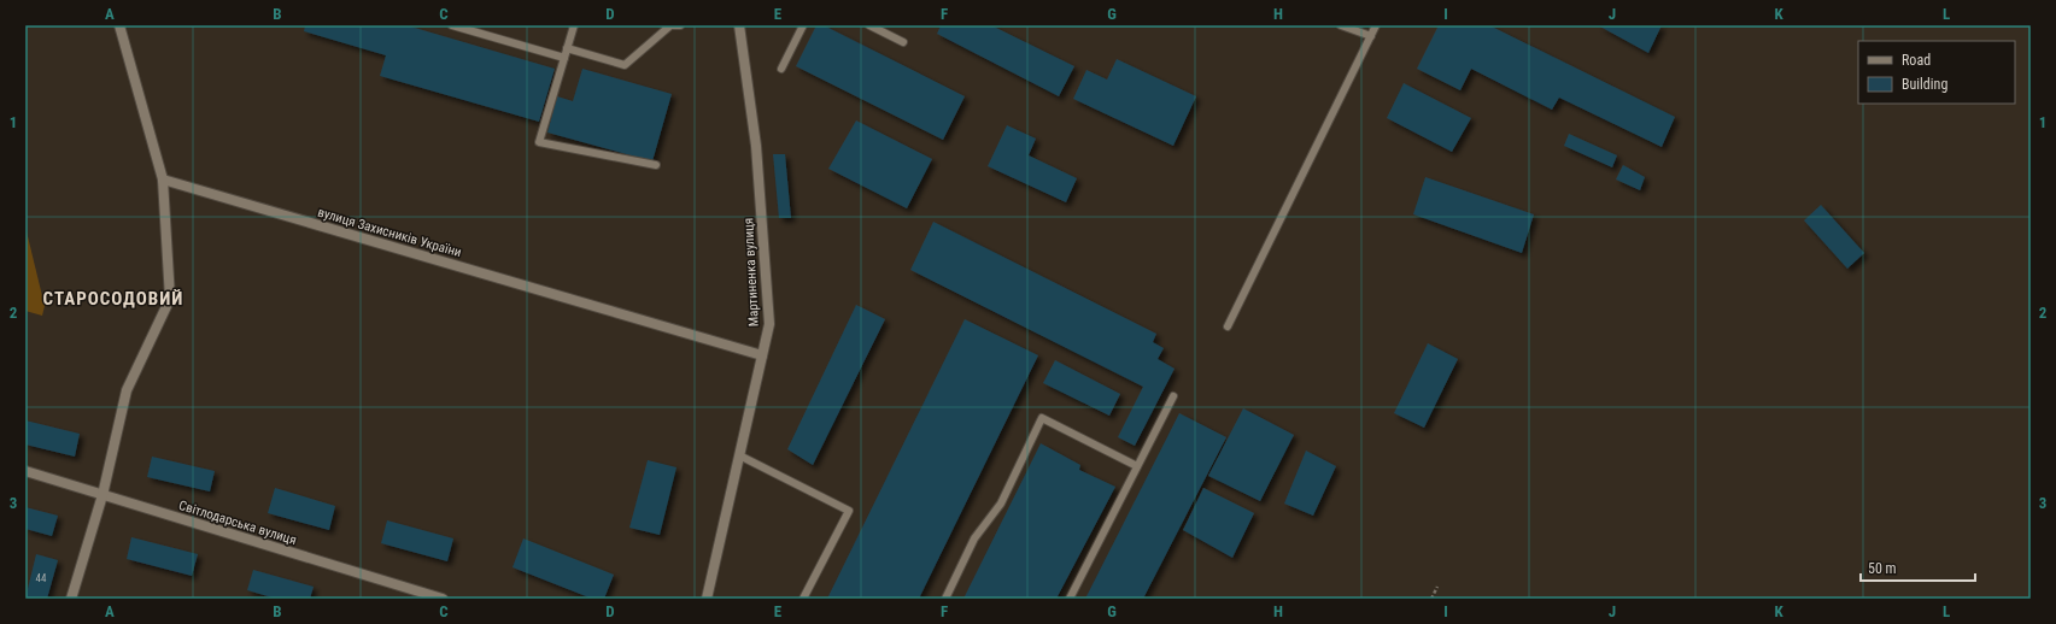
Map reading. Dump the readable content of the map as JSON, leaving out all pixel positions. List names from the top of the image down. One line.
{"streets":{"street":["вулиця Захисників України","Мартиненка вулиця","Світлодарська вулиця"]},"crossings":[["вулиця Захисників України","Мартиненка вулиця"]],"districts":["СТАРОСОДОВИЙ"],"house_numbers":["44"],"legend":["Road","Building"],"scale_bar":"50 m","grid":{"columns":["A","B","C","D","E","F","G","H","I","J","K","L"],"rows":["1","2","3"]}}
